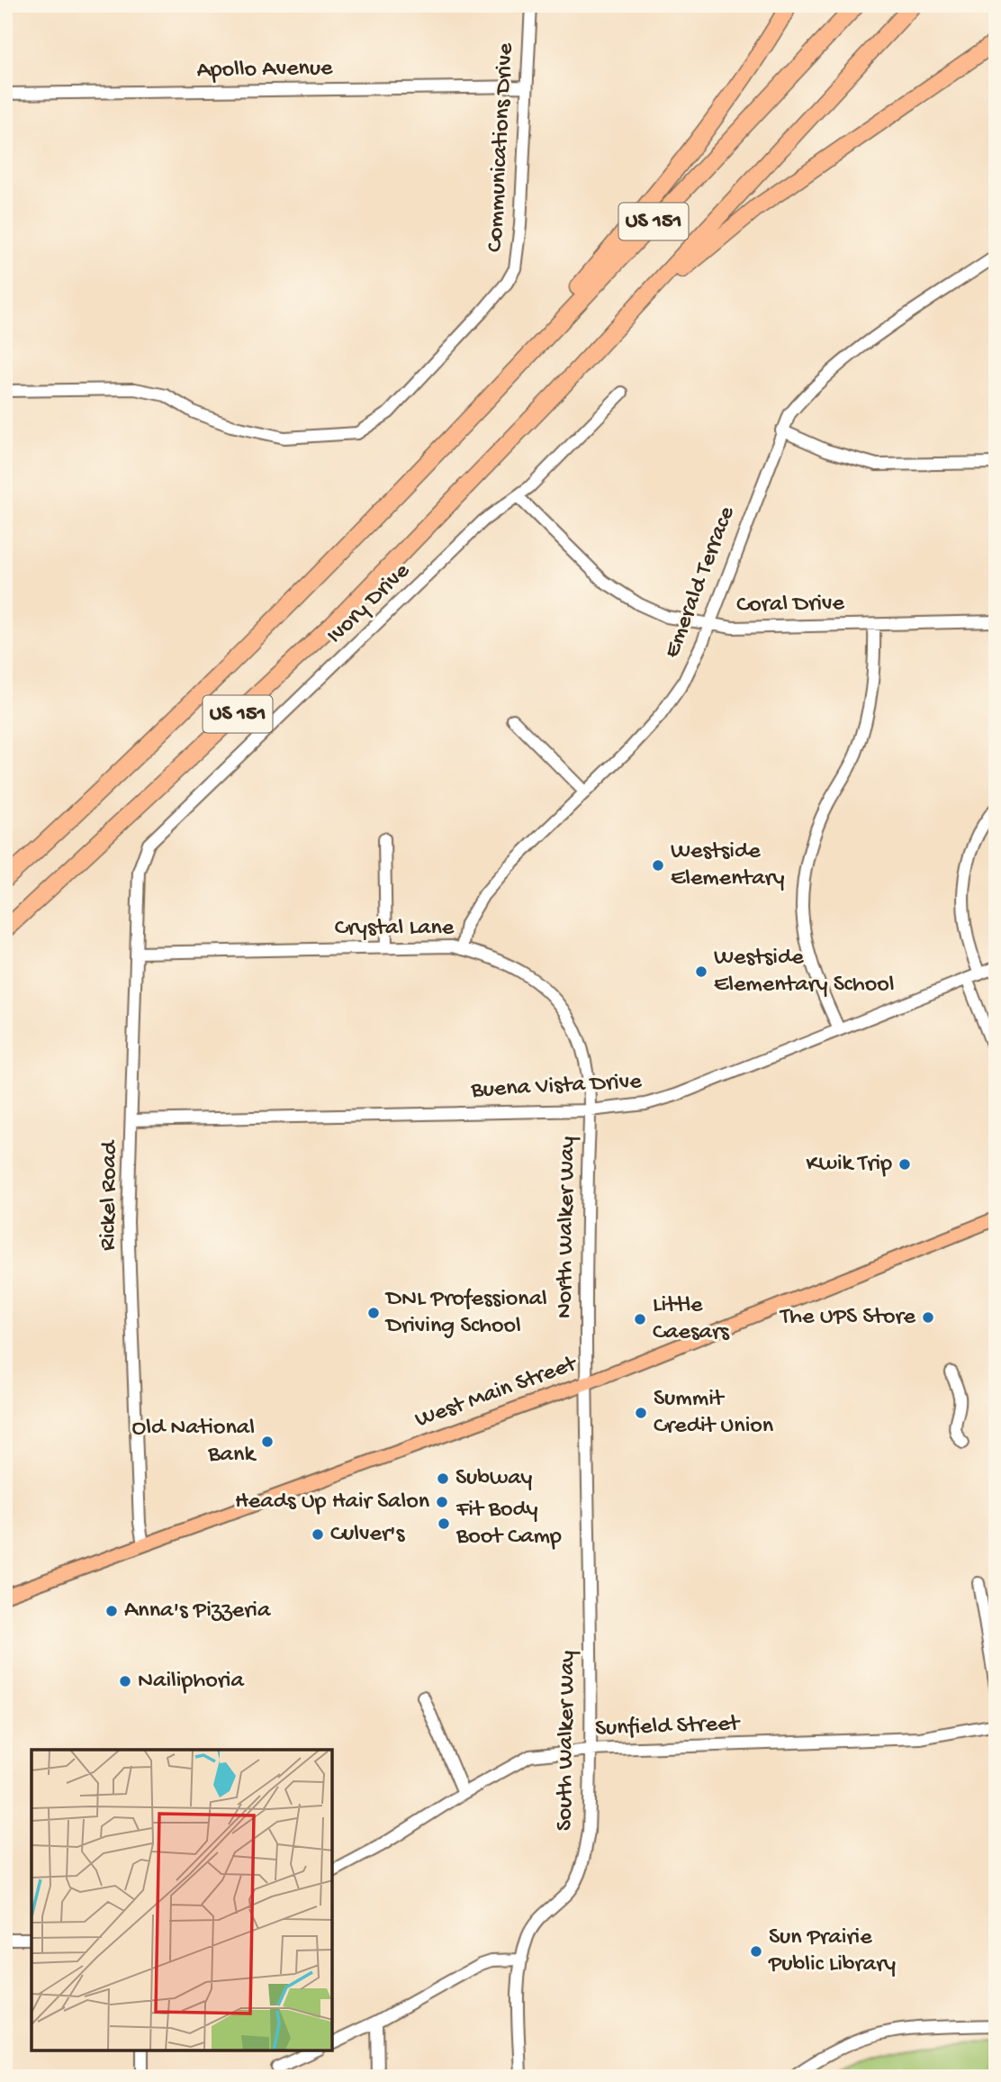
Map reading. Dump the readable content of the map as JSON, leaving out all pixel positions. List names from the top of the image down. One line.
{"streets":{"highway":["US 151"],"main road":["West Main Street"],"street":["Apollo Avenue","Communications Drive","Emerald Terrace","Ivory Drive","Coral Drive","Crystal Lane","Buena Vista Drive","Rickel Road","North Walker Way","Sunfield Street","South Walker Way"]},"crossings":[["Apollo Avenue","Communications Drive"],["Emerald Terrace","Coral Drive"],["Emerald Terrace","Crystal Lane"],["Ivory Drive","Coral Drive"],["Ivory Drive","Rickel Road"],["Crystal Lane","Buena Vista Drive"],["Crystal Lane","Rickel Road"],["Crystal Lane","North Walker Way"],["Buena Vista Drive","Rickel Road"],["Buena Vista Drive","North Walker Way"],["Rickel Road","West Main Street"],["North Walker Way","West Main Street"],["North Walker Way","South Walker Way"],["West Main Street","South Walker Way"],["Sunfield Street","South Walker Way"]],"places":["Westside Elementary","Westside Elementary School","Kwik Trip","DNL Professional Driving School","The UPS Store","Little Caesars","Summit Credit Union","Old National Bank","Subway","Heads Up Hair Salon","Fit Body Boot Camp","Culver's","Anna's Pizzeria","Nailiphoria","Sun Prairie Public Library"]}
